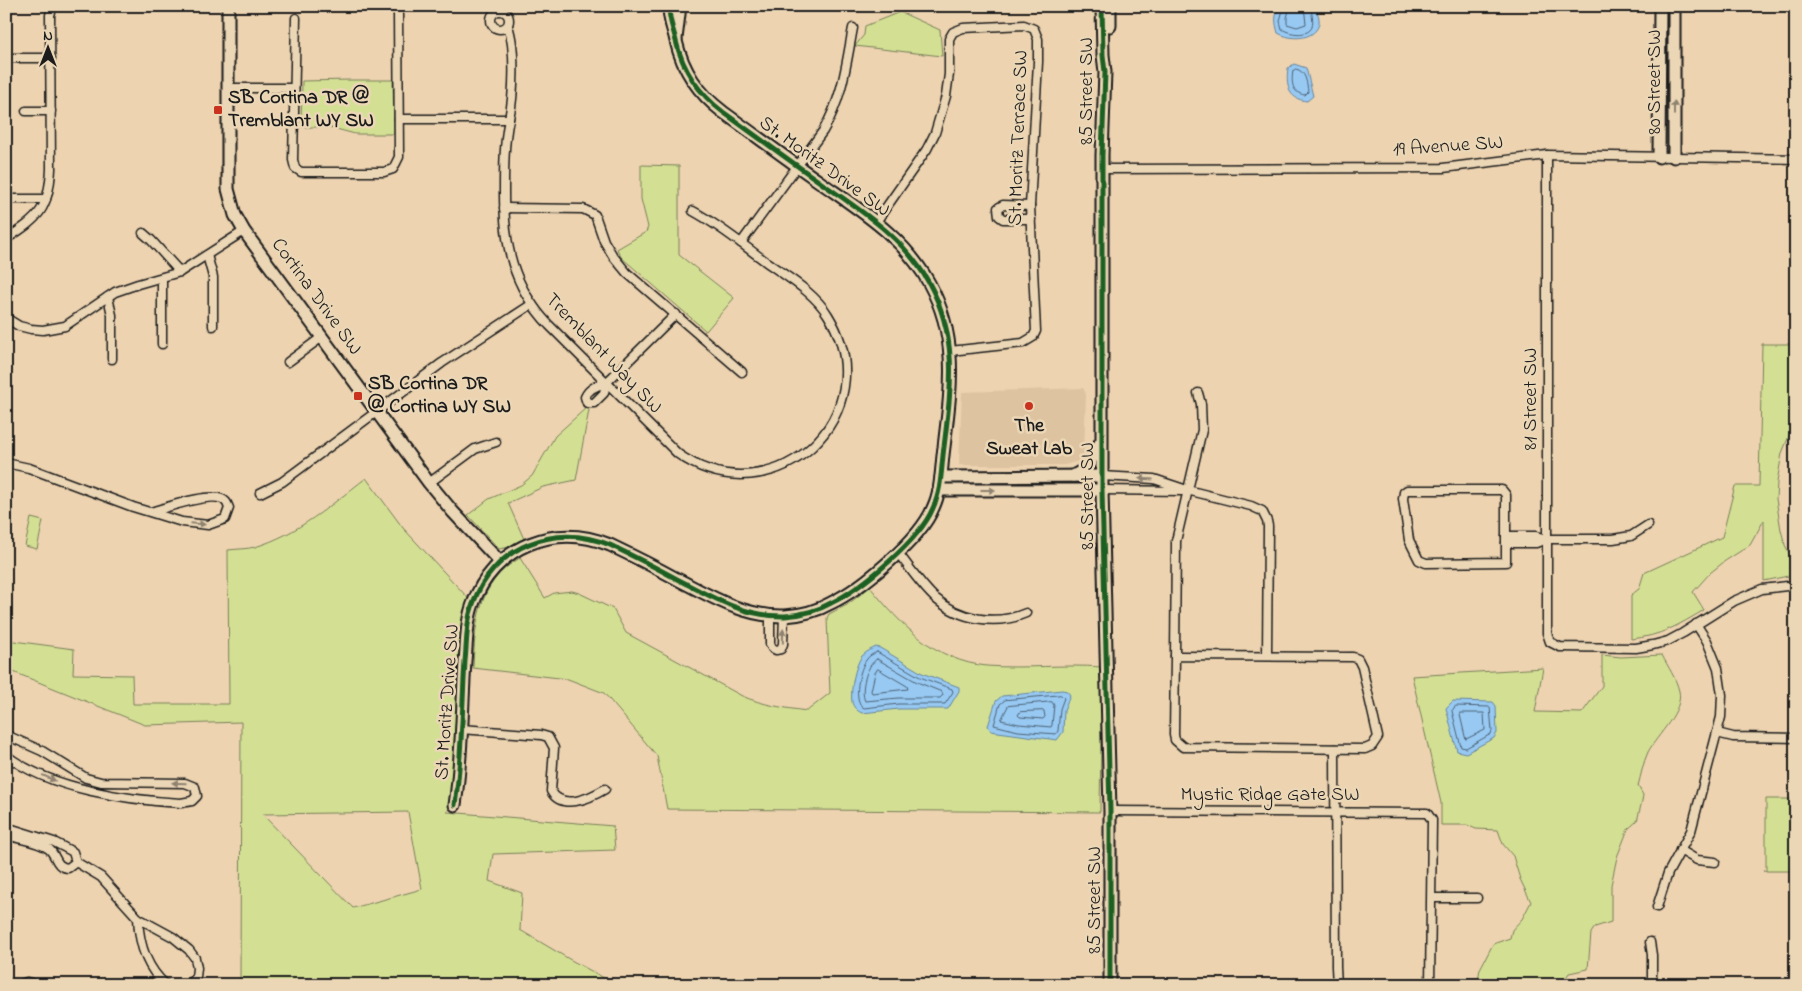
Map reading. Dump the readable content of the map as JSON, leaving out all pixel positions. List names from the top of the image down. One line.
{"streets":{"street":["80 Street SW","85 Street SW","St. Moritz Terrace SW","19 Avenue SW","St. Moritz Drive SW","Cortina Drive SW","Tremblant Way SW","81 Street SW","Mystic Ridge Gate SW"]},"crossings":[["80 Street SW","19 Avenue SW"],["85 Street SW","19 Avenue SW"],["85 Street SW","Mystic Ridge Gate SW"],["St. Moritz Terrace SW","St. Moritz Drive SW"],["19 Avenue SW","81 Street SW"],["St. Moritz Drive SW","Cortina Drive SW"]],"places":{"transit":["SB Cortina DR @ Tremblant WY SW","SB Cortina DR @ Cortina WY SW"],"other":["The Sweat Lab"]},"north":"top"}
